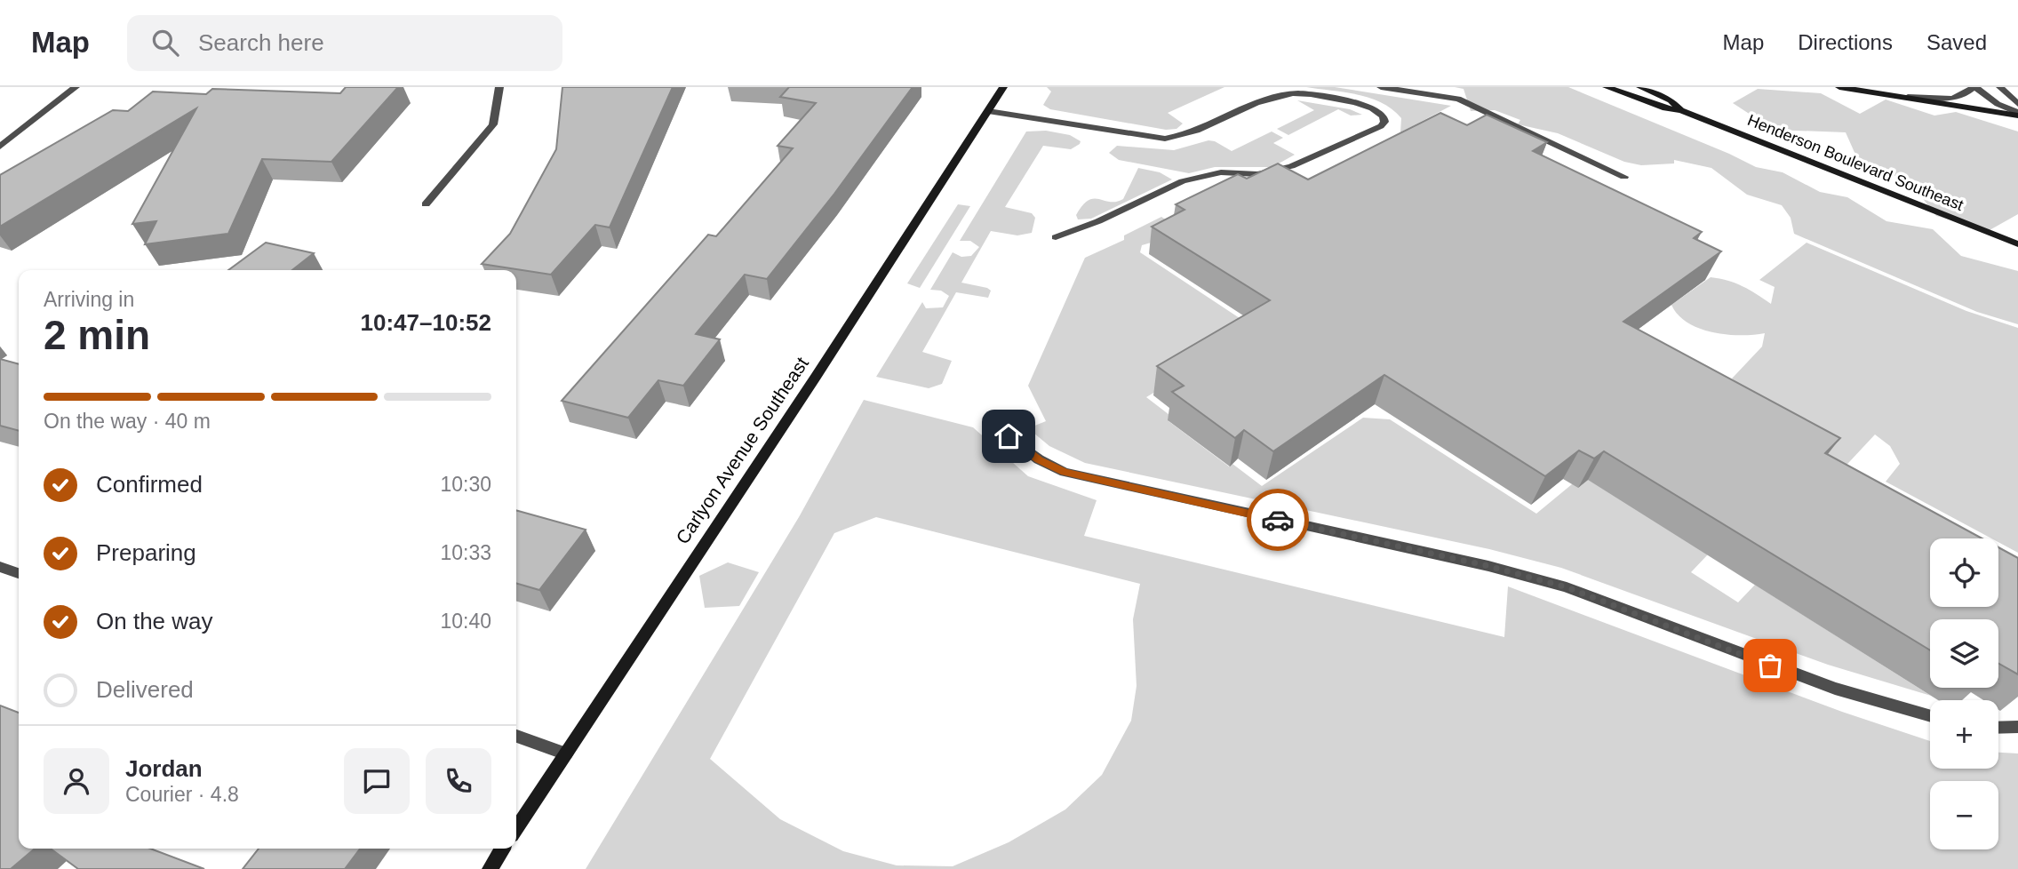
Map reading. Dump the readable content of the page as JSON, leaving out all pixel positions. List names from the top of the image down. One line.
{"streets":{"street":["Henderson Boulevard Southeast","Carlyon Avenue Southeast"]},"page":{"header":"Map","search":"Search here","nav":["Map","Directions","Saved"],"heading":["2 min","Arriving in","10:47–10:52"],"panel":["Jordan","Courier · 4.8"],"bar":"On the way · 40 m","list":[["Confirmed","10:30"],["Preparing","10:33"],["On the way","10:40"],"Delivered"],"map_buttons":["+","−"]}}
